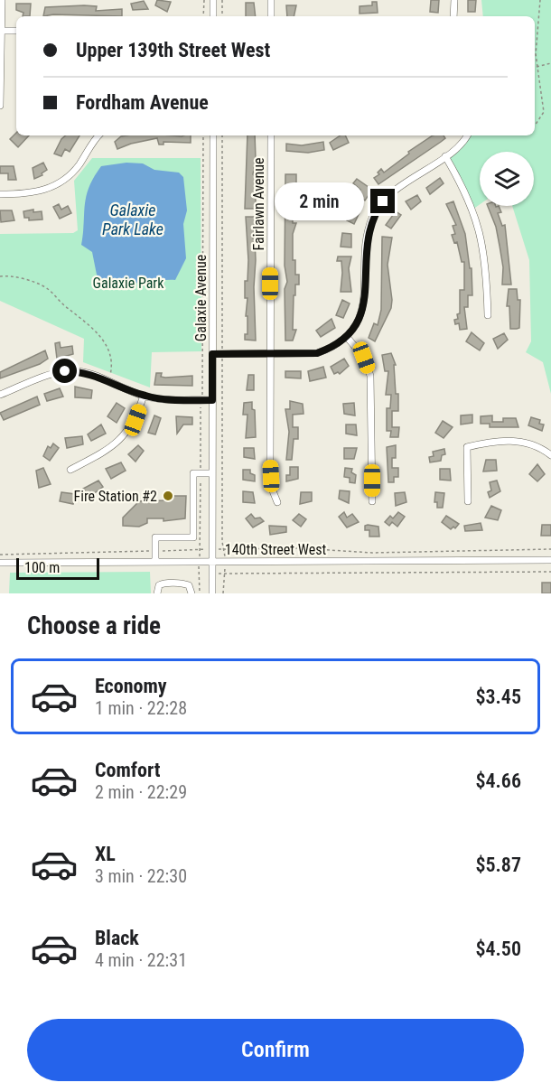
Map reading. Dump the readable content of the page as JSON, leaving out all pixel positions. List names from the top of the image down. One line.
{"streets":{"street":["Fairlawn Avenue","Galaxie Avenue","140th Street West"]},"crossings":[["Galaxie Avenue","140th Street West"]],"water":["Galaxie Park Lake"],"parks":["Galaxie Park"],"places":["Fire Station #2"],"scale_bar":"100 m","page":{"banner":["Upper 139th Street West","Fordham Avenue"],"bubble":"2 min","scale":"100 m","heading":"Choose a ride","list":[{"name":"Economy","note":"1 min · 22:28","value":"$3.45"},{"name":"Comfort","note":"2 min · 22:29","value":"$4.66"},{"name":"XL","note":"3 min · 22:30","value":"$5.87"},{"name":"Black","note":"4 min · 22:31","value":"$4.50"}],"buttons":"Confirm"}}
